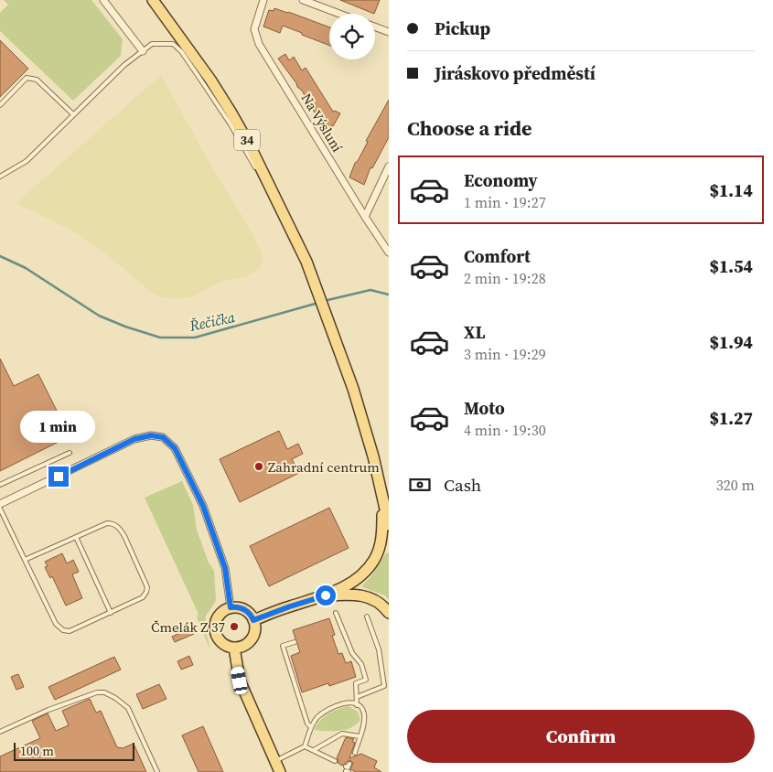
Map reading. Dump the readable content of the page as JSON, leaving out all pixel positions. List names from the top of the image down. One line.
{"streets":{"main road":["34"],"street":["Na Výsluní"]},"water":["Řečička"],"places":["Zahradní centrum","Čmelák Z 37"],"scale_bar":"100 m","page":{"banner":["Pickup","Jiráskovo předměstí"],"heading":"Choose a ride","list":[{"name":"Economy","note":"1 min · 19:27","value":"$1.14"},{"name":"Comfort","note":"2 min · 19:28","value":"$1.54"},{"name":"XL","note":"3 min · 19:29","value":"$1.94"},{"name":"Moto","note":"4 min · 19:30","value":"$1.27"}],"bubble":"1 min","pay":["Cash","320 m"],"buttons":"Confirm","scale":"100 m"}}
